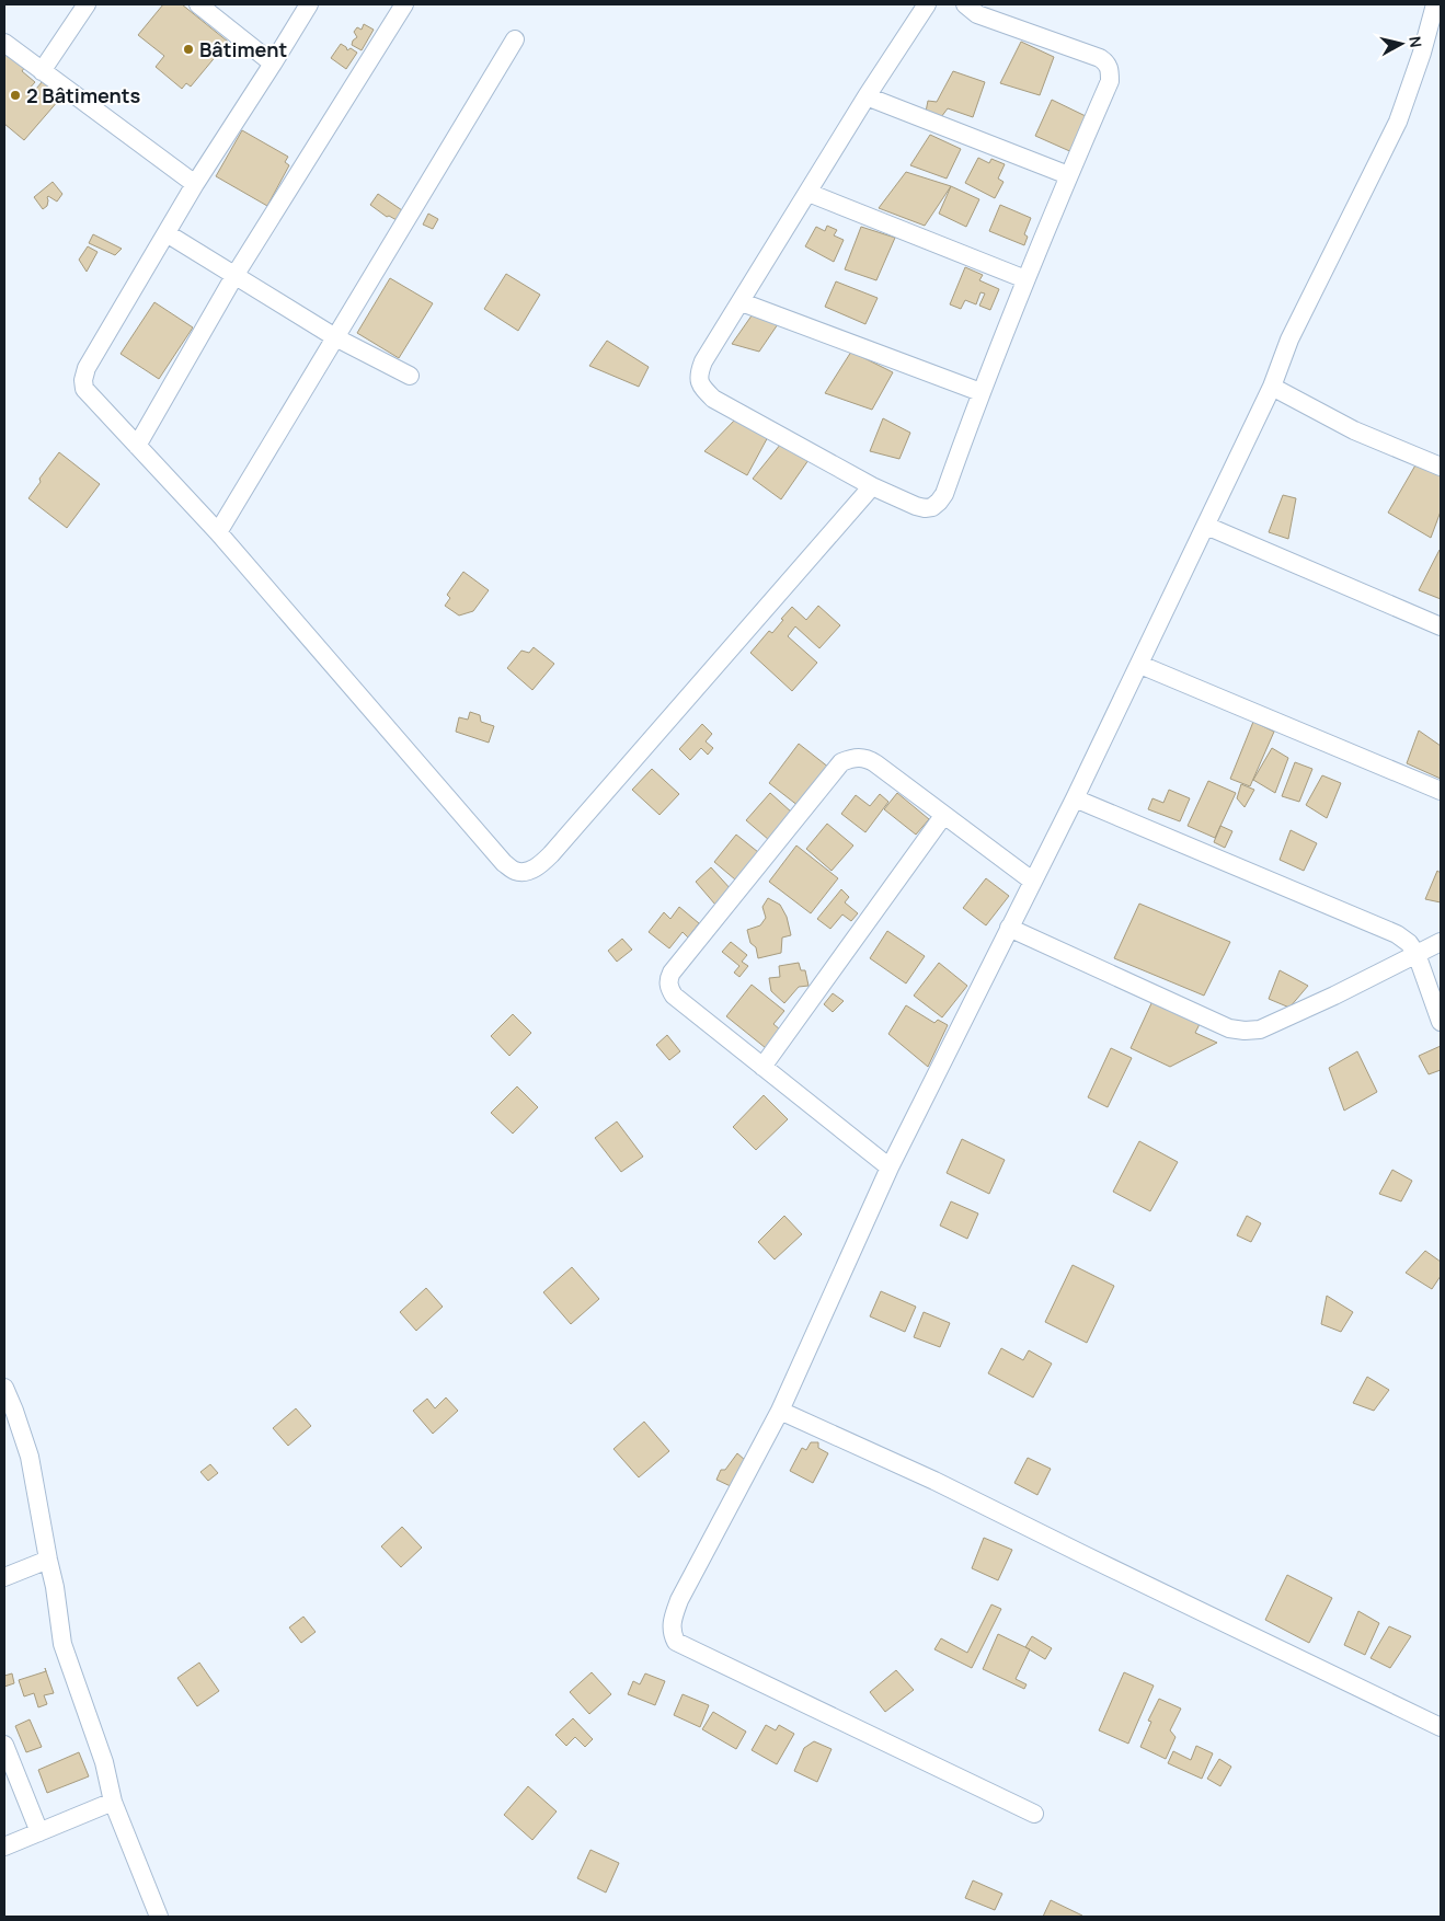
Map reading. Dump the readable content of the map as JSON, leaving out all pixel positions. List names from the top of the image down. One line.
{"places":["Bâtiment","2 Bâtiments"],"north":"right"}
